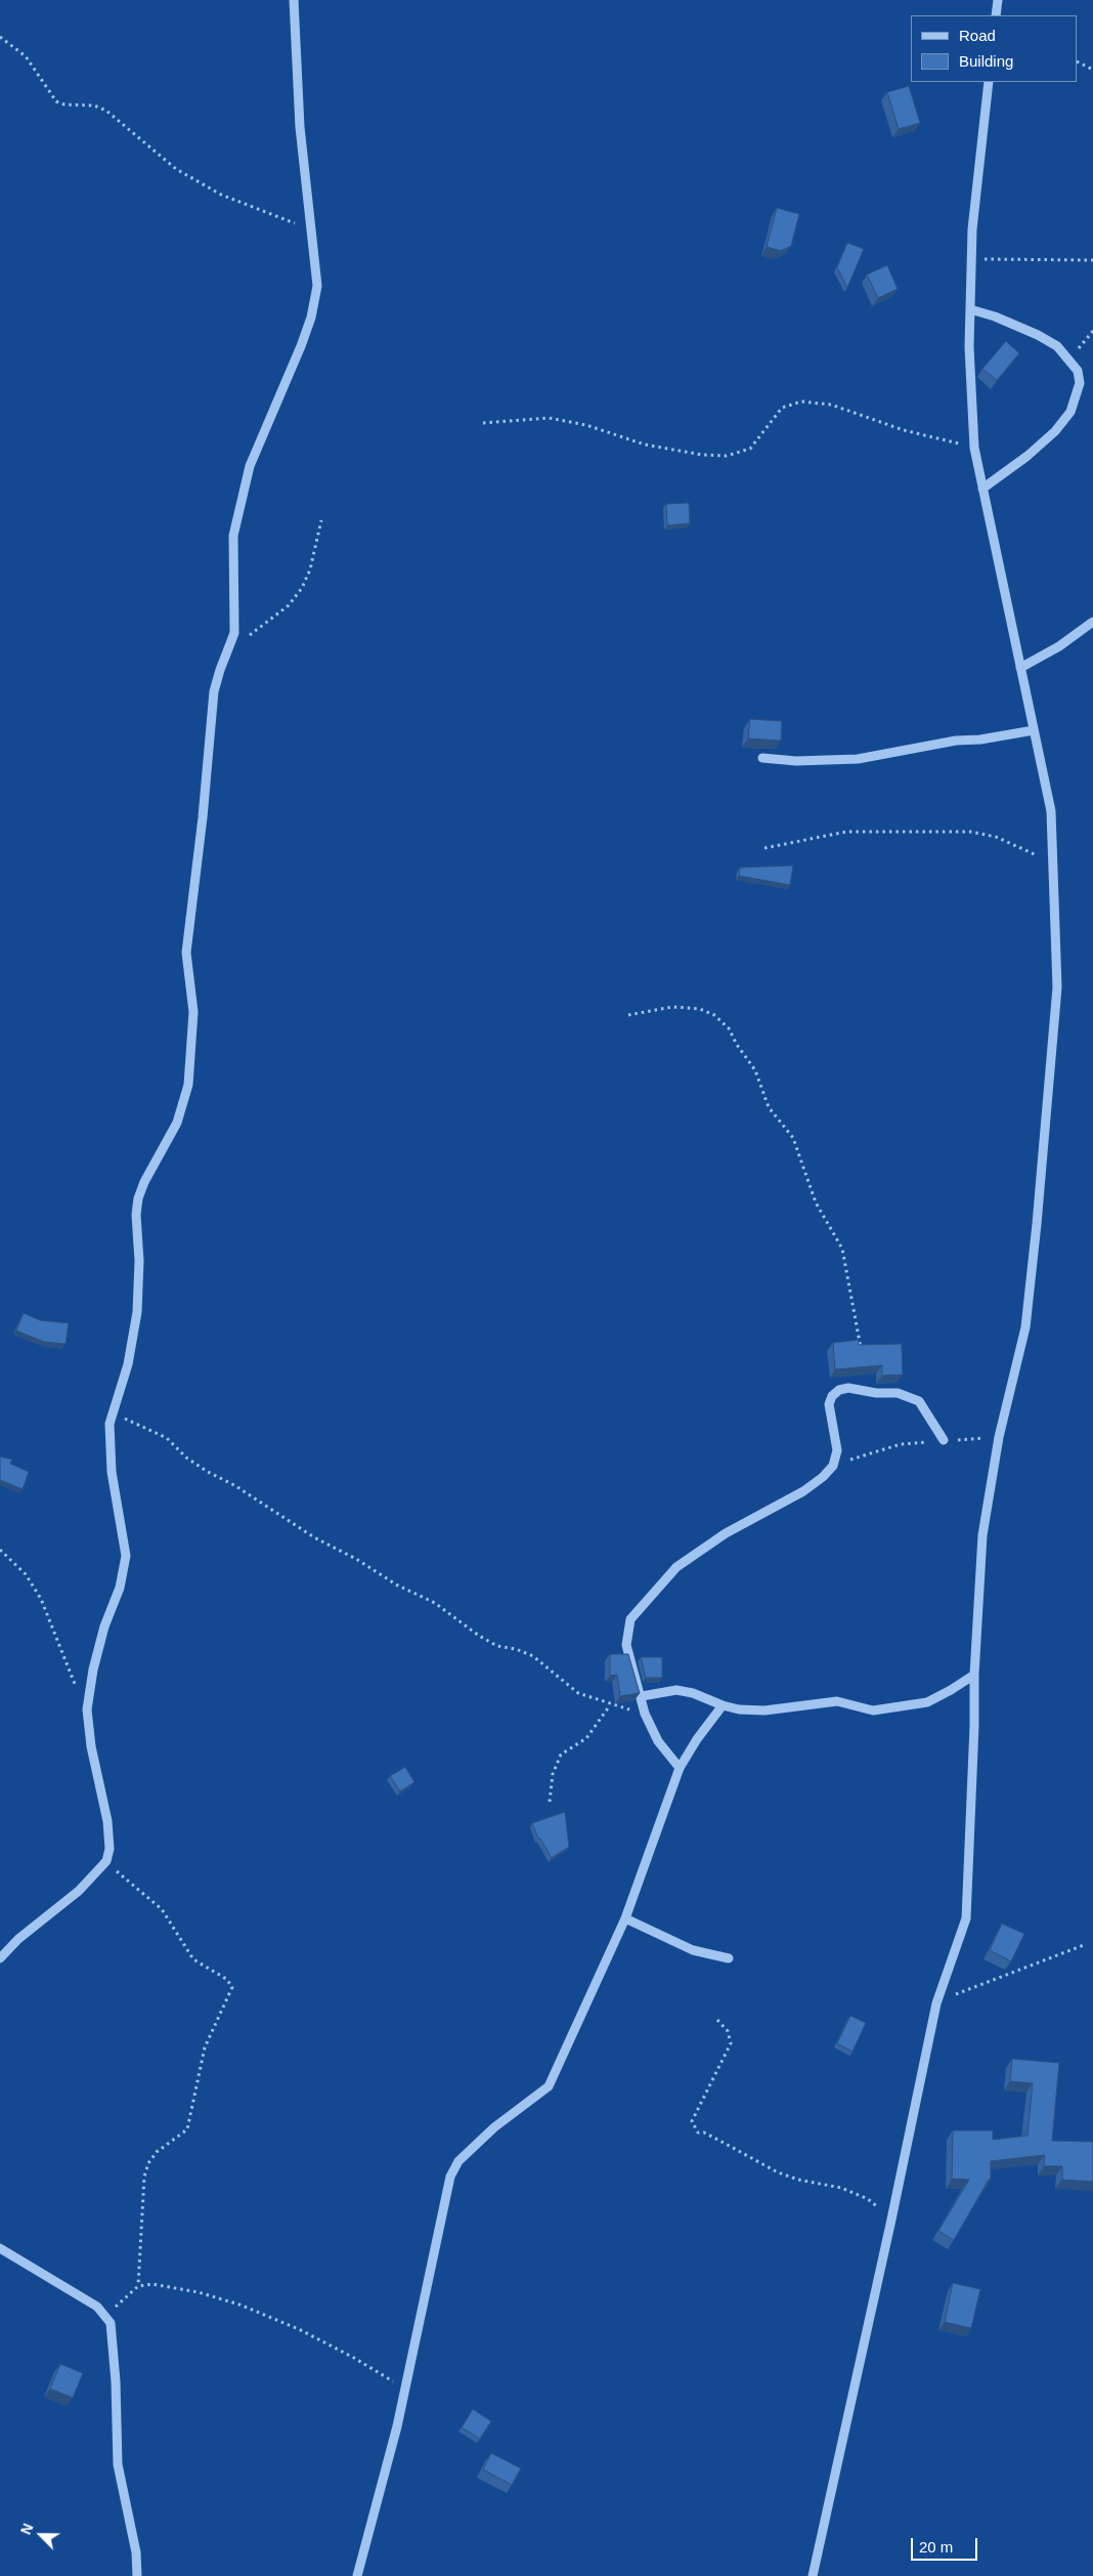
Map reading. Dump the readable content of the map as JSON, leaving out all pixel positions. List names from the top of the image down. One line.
{"legend":["Road","Building"],"scale_bar":"20 m","north":"top left"}
